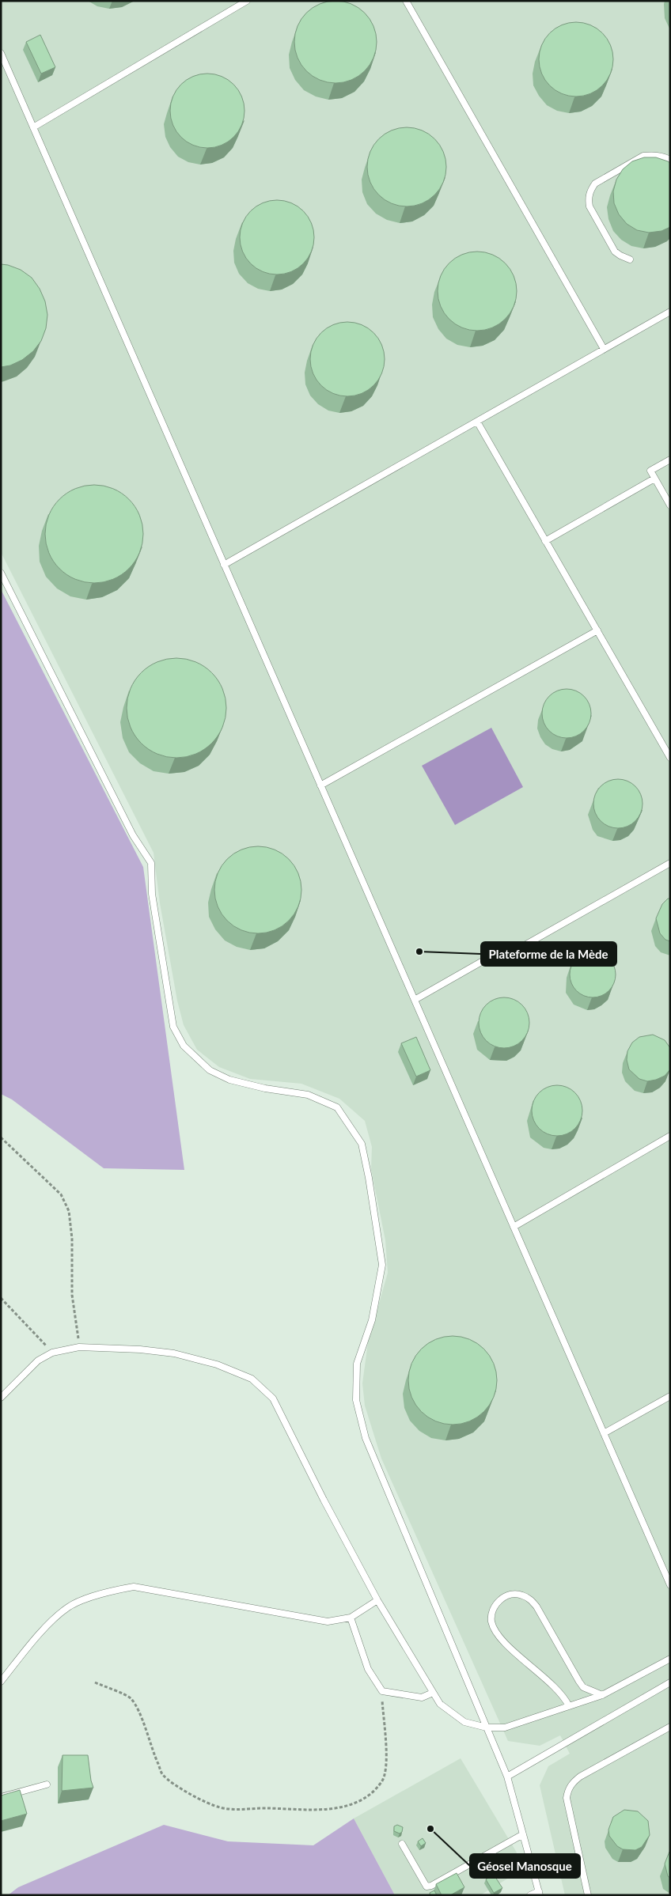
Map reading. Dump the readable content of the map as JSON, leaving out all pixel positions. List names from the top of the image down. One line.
{"places":["Plateforme de la Mède","Géosel Manosque"]}
